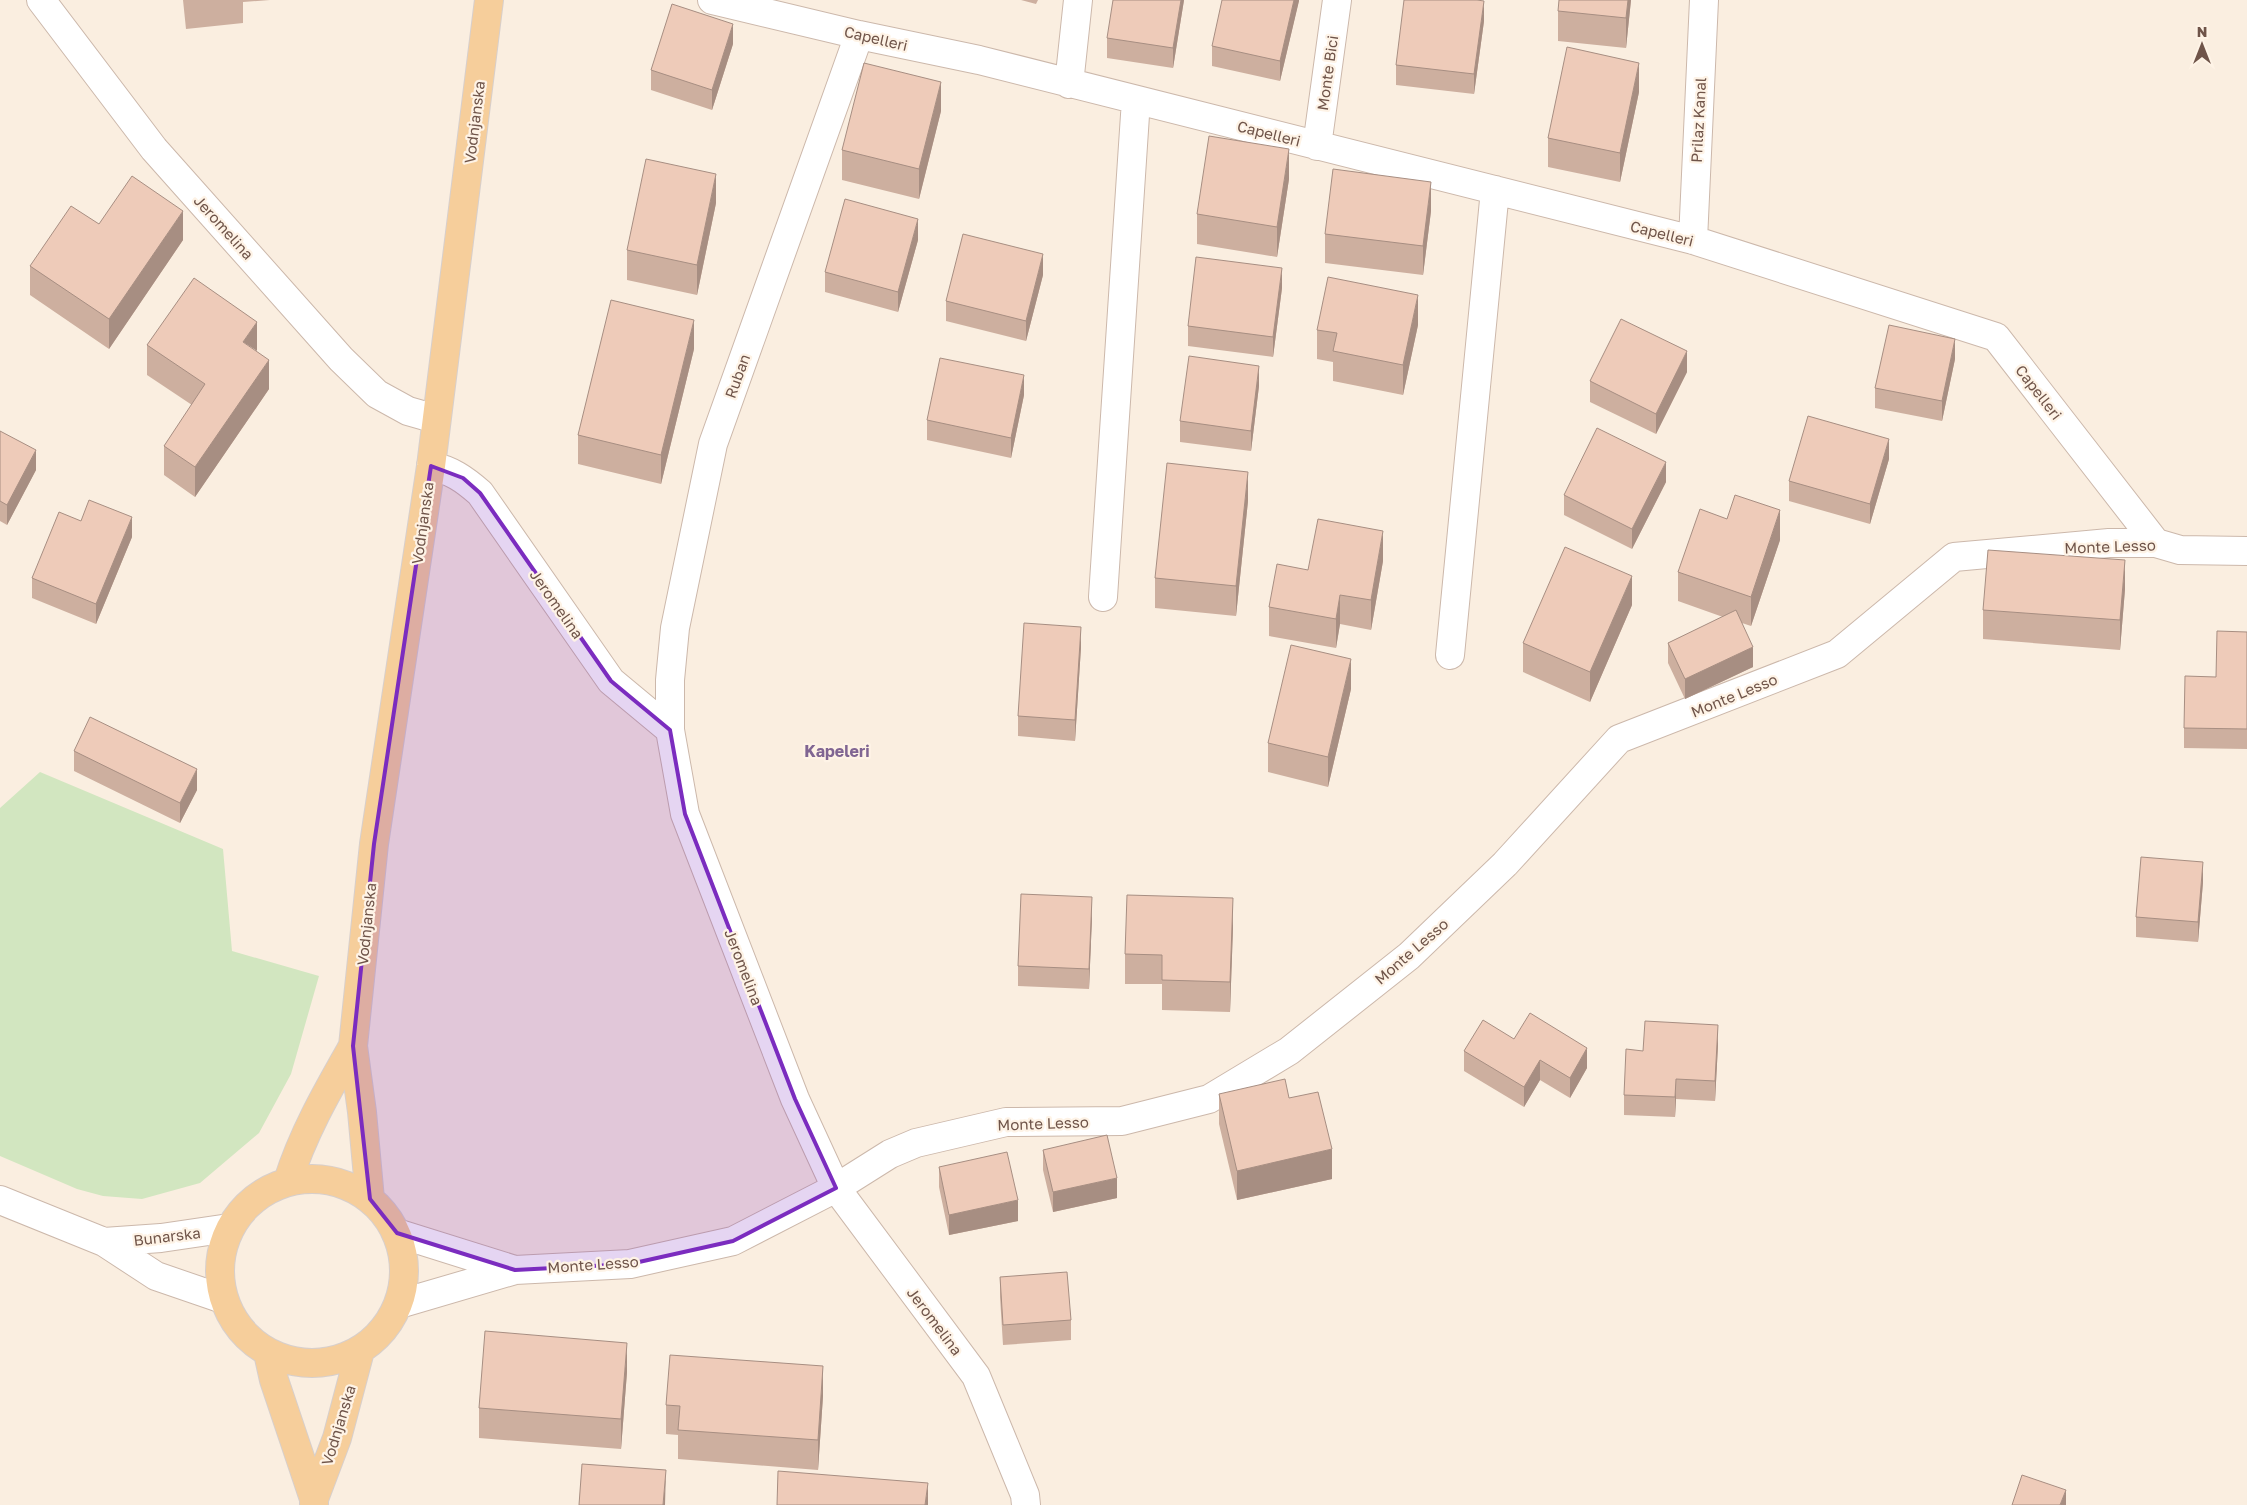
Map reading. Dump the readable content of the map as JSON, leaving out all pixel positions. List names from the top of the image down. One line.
{"streets":{"main road":["Vodnjanska"],"street":["Capelleri","Monte Bici","Prilaz Kanal","Jeromelina","Ruban","Monte Lesso","Bunarska"]},"crossings":[["Capelleri","Monte Bici"],["Capelleri","Prilaz Kanal"],["Capelleri","Ruban"],["Capelleri","Monte Lesso"],["Vodnjanska","Jeromelina"],["Jeromelina","Ruban"],["Jeromelina","Monte Lesso"]],"districts":["Kapeleri"],"north":"top"}
